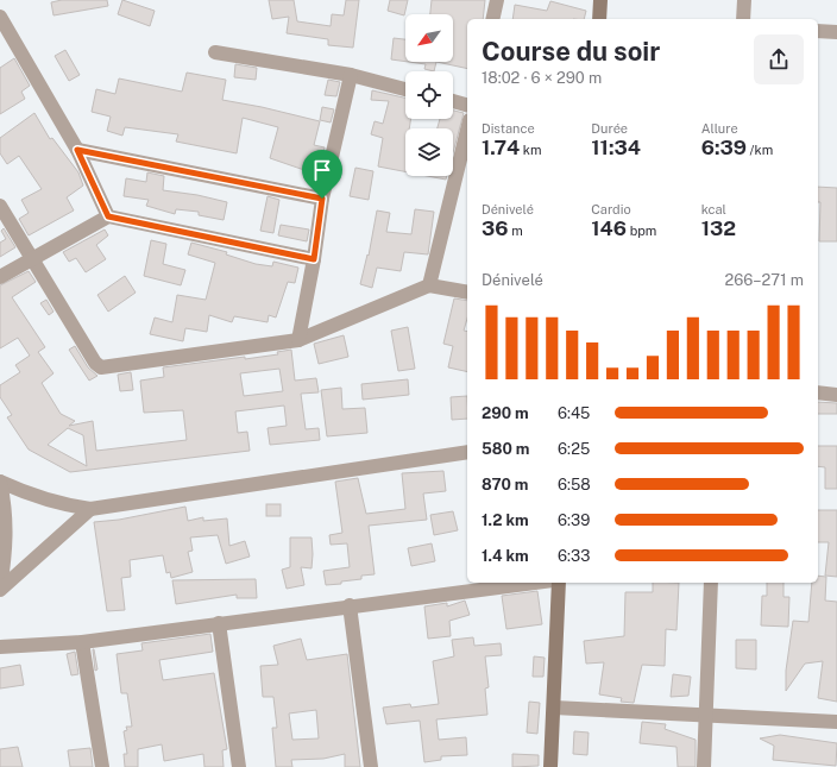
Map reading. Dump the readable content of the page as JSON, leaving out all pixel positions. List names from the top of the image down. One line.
{"north":"bottom left","page":{"heading":["Course du soir","18:02 · 6 × 290 m"],"stats":[["Distance","1.74 km"],["Durée","11:34"],["Allure","6:39 /km"],["Dénivelé","36 m"],["Cardio","146 bpm"],["kcal","132"]],"chart":["Dénivelé","266–271 m"],"list":[{"name":"290 m","note":"6:45"},{"name":"580 m","note":"6:25"},{"name":"870 m","note":"6:58"},{"name":"1.2 km","note":"6:39"},{"name":"1.4 km","note":"6:33"}]}}
